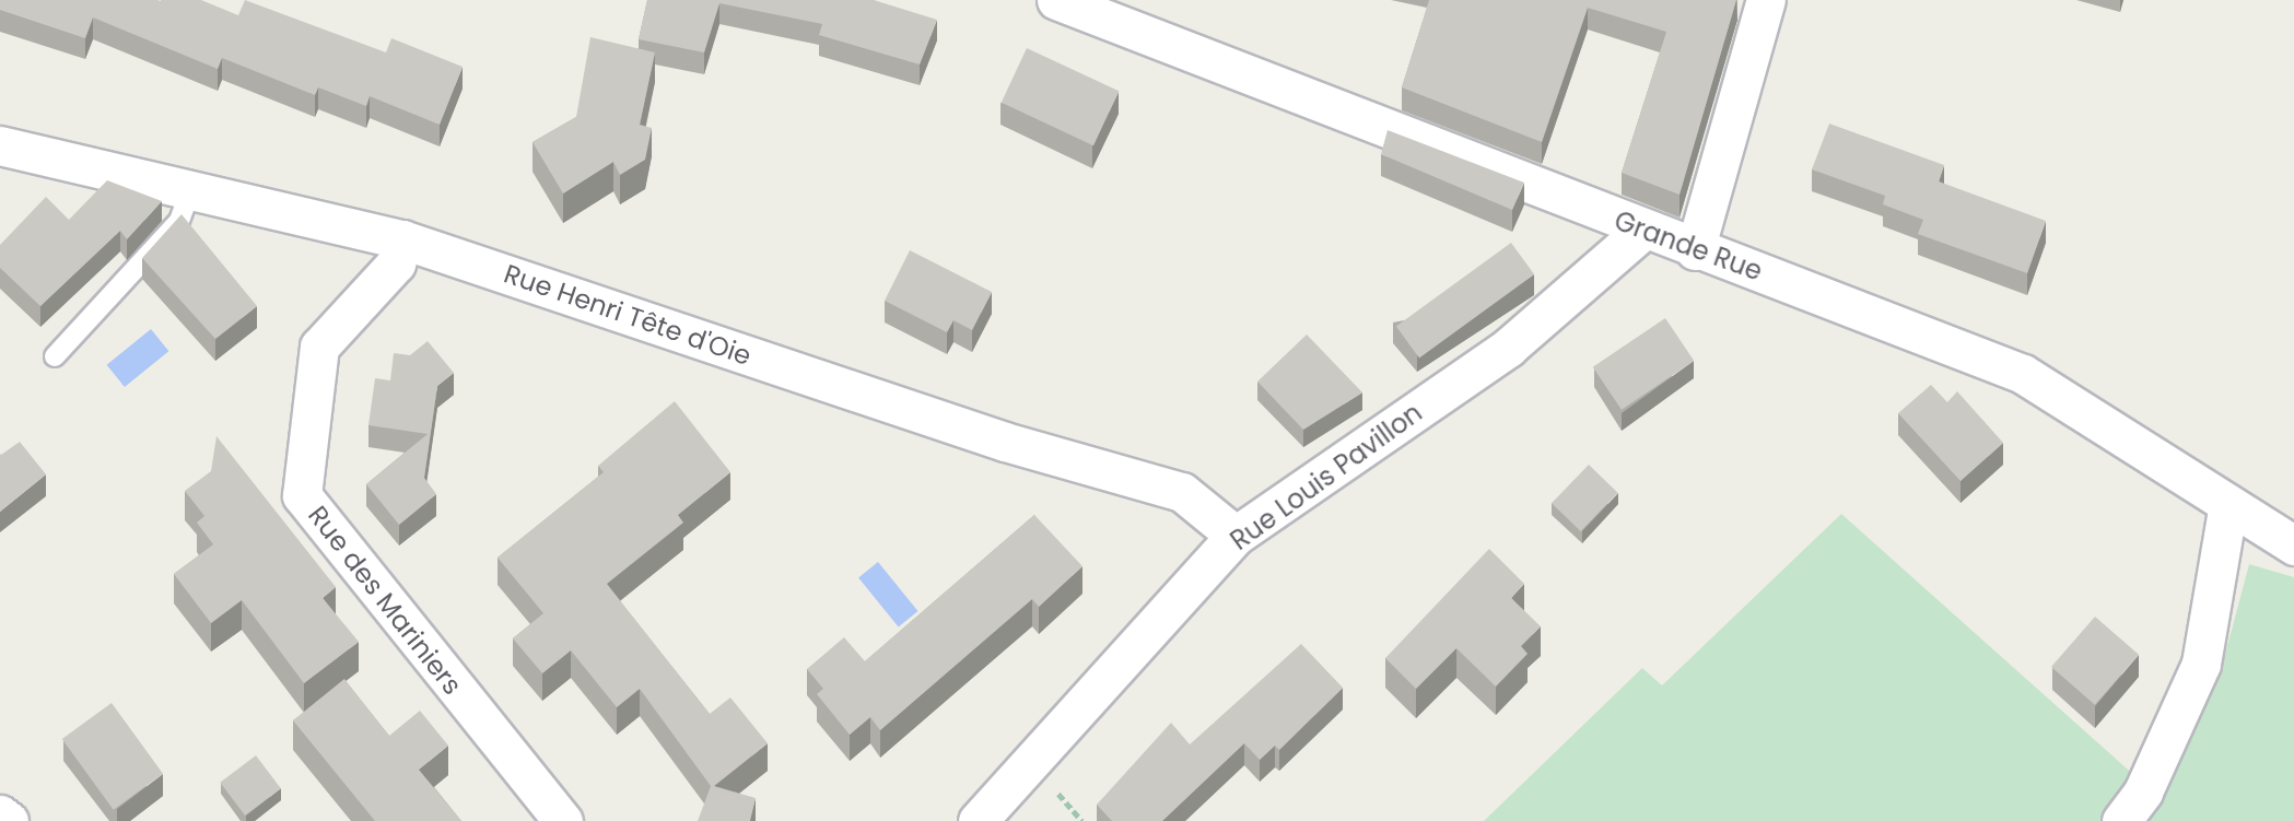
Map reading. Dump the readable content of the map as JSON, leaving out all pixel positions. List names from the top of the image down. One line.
{"streets":{"street":["Grande Rue","Rue Henri Tête d'Oie","Rue Louis Pavillon","Rue des Mariniers"]},"crossings":[["Grande Rue","Rue Louis Pavillon"],["Rue Henri Tête d'Oie","Rue Louis Pavillon"],["Rue Henri Tête d'Oie","Rue des Mariniers"]]}
